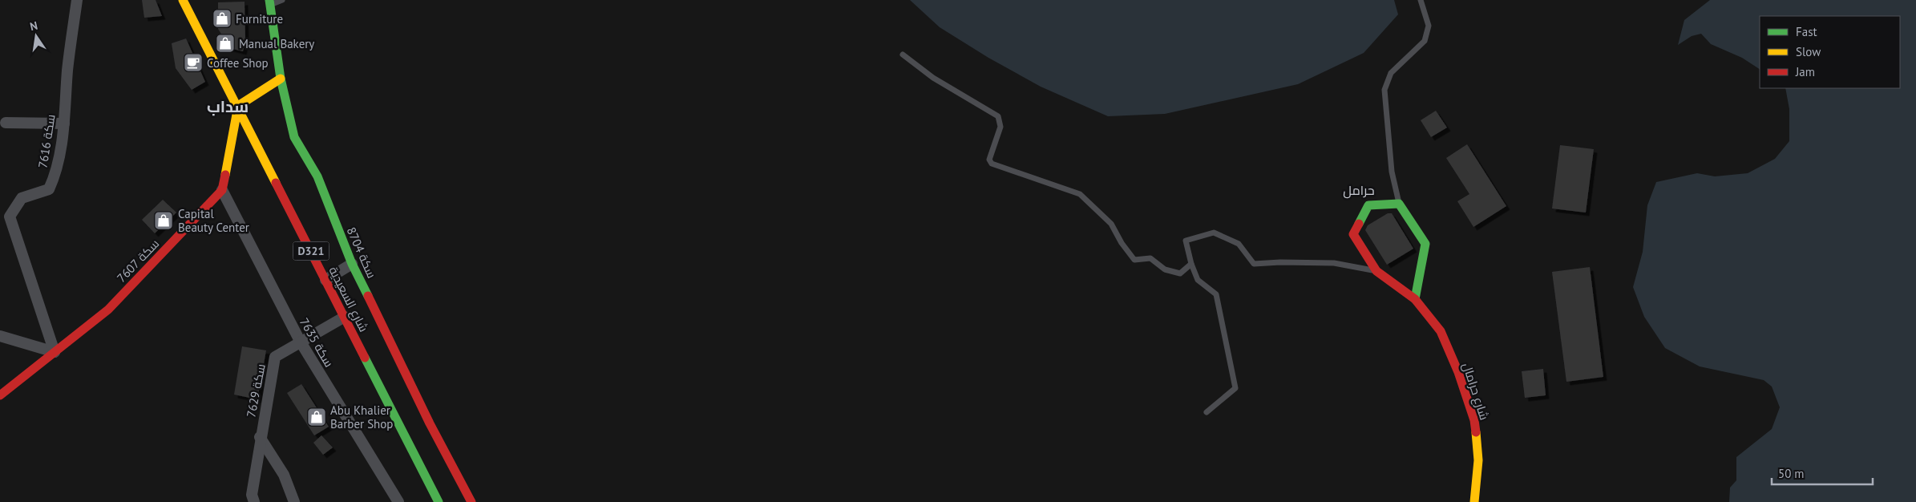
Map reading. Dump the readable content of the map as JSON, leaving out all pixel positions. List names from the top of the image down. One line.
{"streets":{"street":["سكة 7616","D321","سكة 8704","سكة 7607","شارع السعيدية","سكة 7635","سكة 7629","شارع حرامال"]},"crossings":[["سكة 7616","سكة 7607"],["سكة 7607","سكة 7635"],["شارع السعيدية","سكة 7629"],["سكة 7635","سكة 7629"]],"districts":["سداب","حرامل"],"places":{"shop":["Furniture","Manual Bakery","Capital Beauty Center","Abu Khalier Barber Shop"],"cafe":["Coffee Shop"]},"legend":["Fast","Slow","Jam"],"scale_bar":"50 m","north":"top"}
